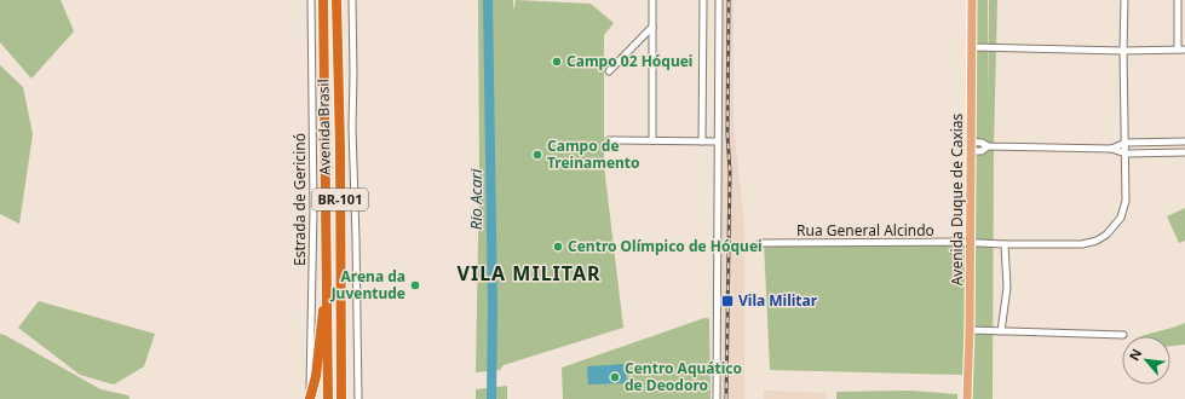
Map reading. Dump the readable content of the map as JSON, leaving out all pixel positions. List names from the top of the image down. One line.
{"streets":{"highway":["Avenida Brasil","BR-101"],"main road":["Avenida Duque de Caxias"],"street":["Estrada de Gericinó","Rua General Alcindo"]},"crossings":[["Avenida Duque de Caxias","Rua General Alcindo"]],"districts":["VILA MILITAR"],"water":["Rio Acari"],"places":{"other":["Campo 02 Hóquei","Campo de Treinamento","Centro Olímpico de Hóquei","Arena da Juventude","Centro Aquático de Deodoro"],"transit":["Vila Militar"]},"north":"top left"}
